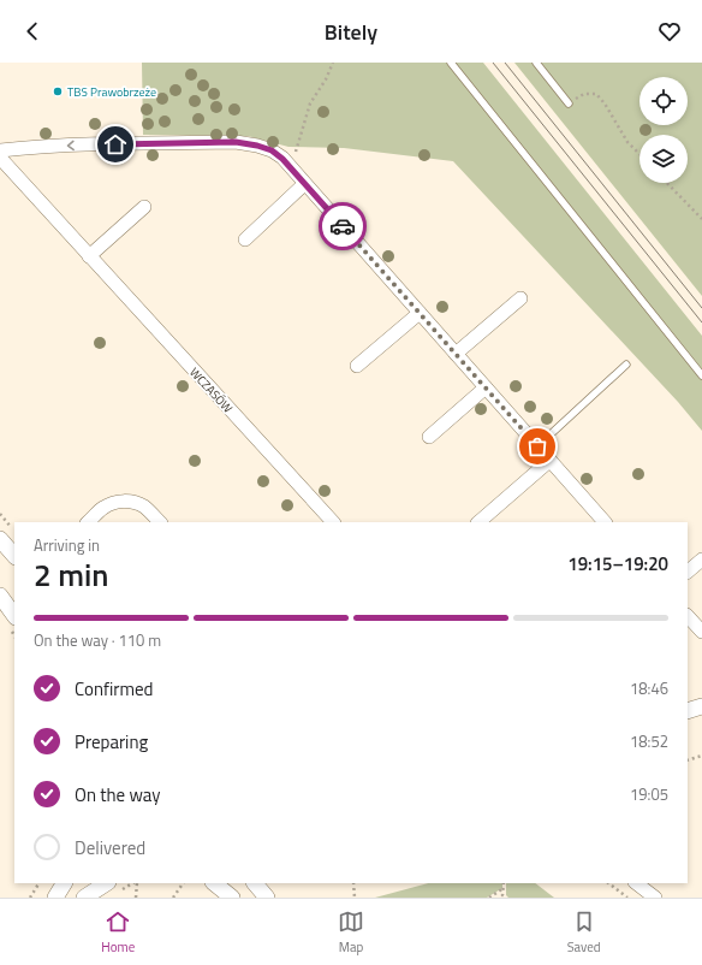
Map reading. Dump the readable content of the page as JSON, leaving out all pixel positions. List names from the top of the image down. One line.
{"streets":{"street":["WCZASÓW"]},"places":["TBS Prawobrzeże"],"page":{"header":"Bitely","heading":["2 min","Arriving in","19:15–19:20"],"bar":"On the way · 110 m","list":[["Confirmed","18:46"],["Preparing","18:52"],["On the way","19:05"],"Delivered"],"tabs":["Home","Map","Saved"]}}
